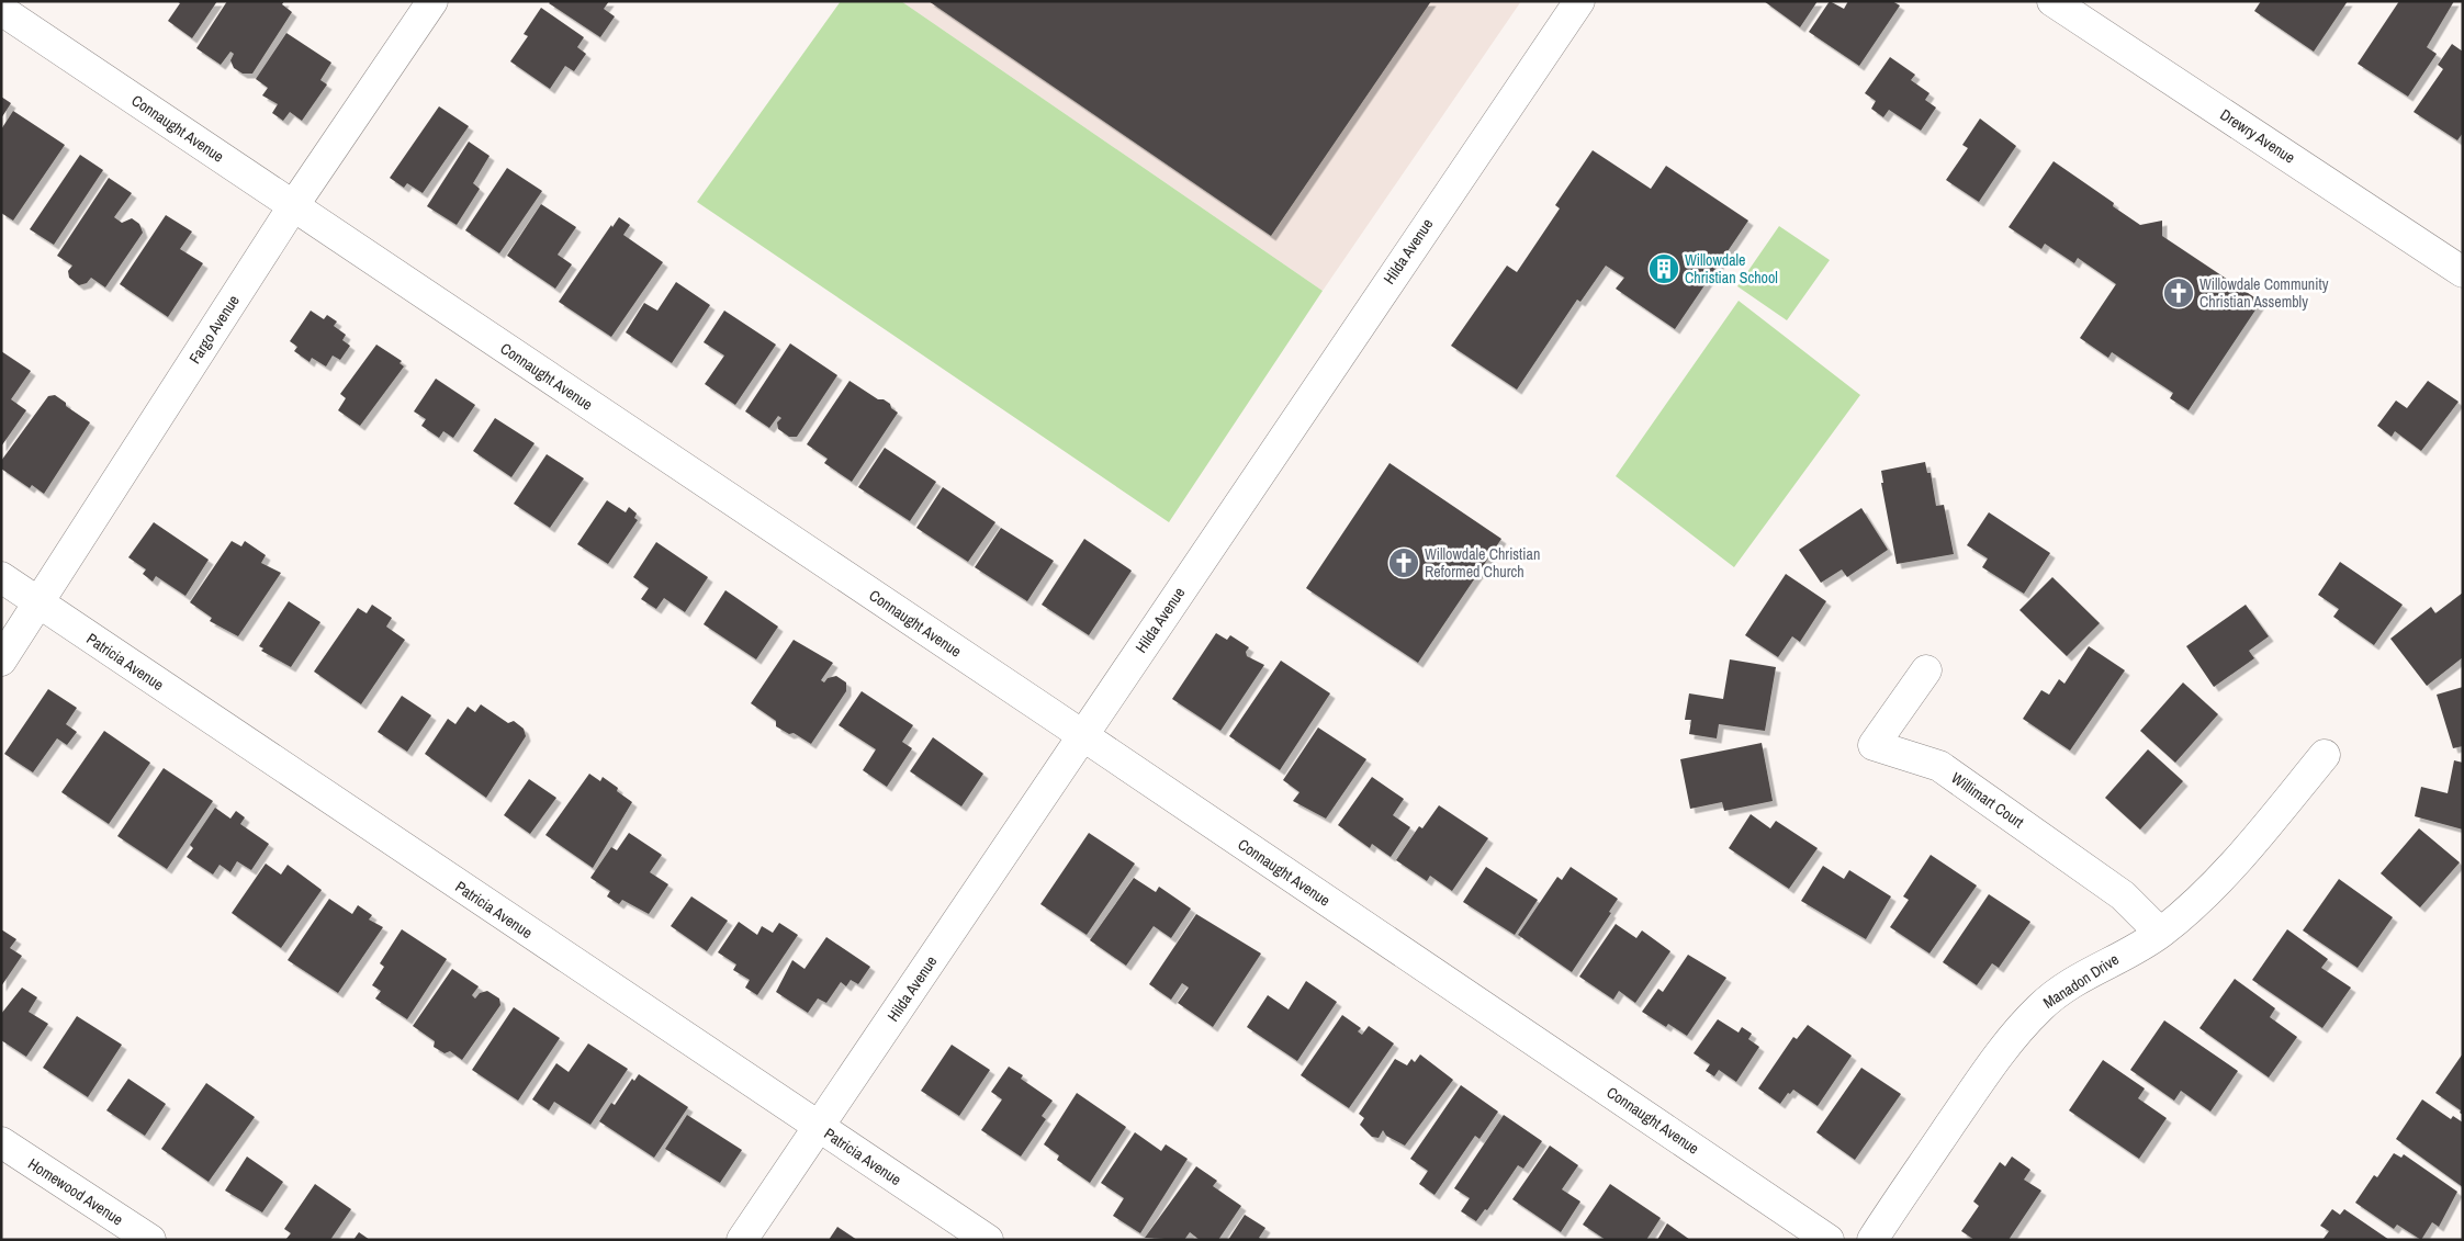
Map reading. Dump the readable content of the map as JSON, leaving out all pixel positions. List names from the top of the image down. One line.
{"streets":{"street":["Connaught Avenue","Drewry Avenue","Hilda Avenue","Fargo Avenue","Patricia Avenue","Willimart Court","Manadon Drive","Homewood Avenue"]},"crossings":[["Connaught Avenue","Hilda Avenue"],["Connaught Avenue","Fargo Avenue"],["Hilda Avenue","Patricia Avenue"],["Fargo Avenue","Patricia Avenue"],["Willimart Court","Manadon Drive"]],"places":{"building":["Willowdale Christian School"],"church":["Willowdale Community Christian Assembly","Willowdale Christian Reformed Church"]}}
